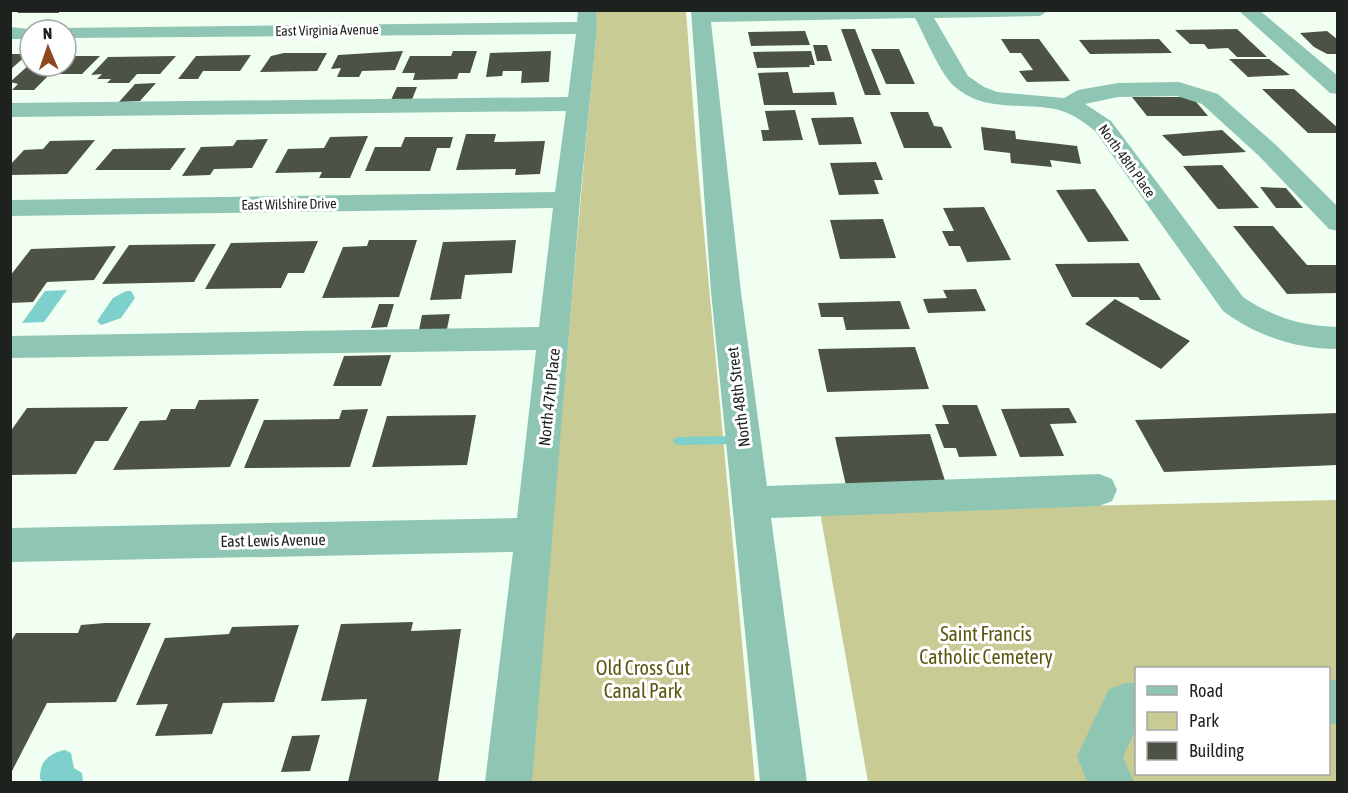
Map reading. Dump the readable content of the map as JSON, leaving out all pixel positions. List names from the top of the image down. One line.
{"streets":{"street":["East Virginia Avenue","North 48th Place","East Wilshire Drive","North 47th Place","North 48th Street","East Lewis Avenue"]},"crossings":[["East Virginia Avenue","North 47th Place"],["East Wilshire Drive","North 47th Place"],["North 47th Place","East Lewis Avenue"]],"parks":["Saint Francis Catholic Cemetery","Old Cross Cut Canal Park"],"legend":["Road","Park","Building"],"north":"top"}
